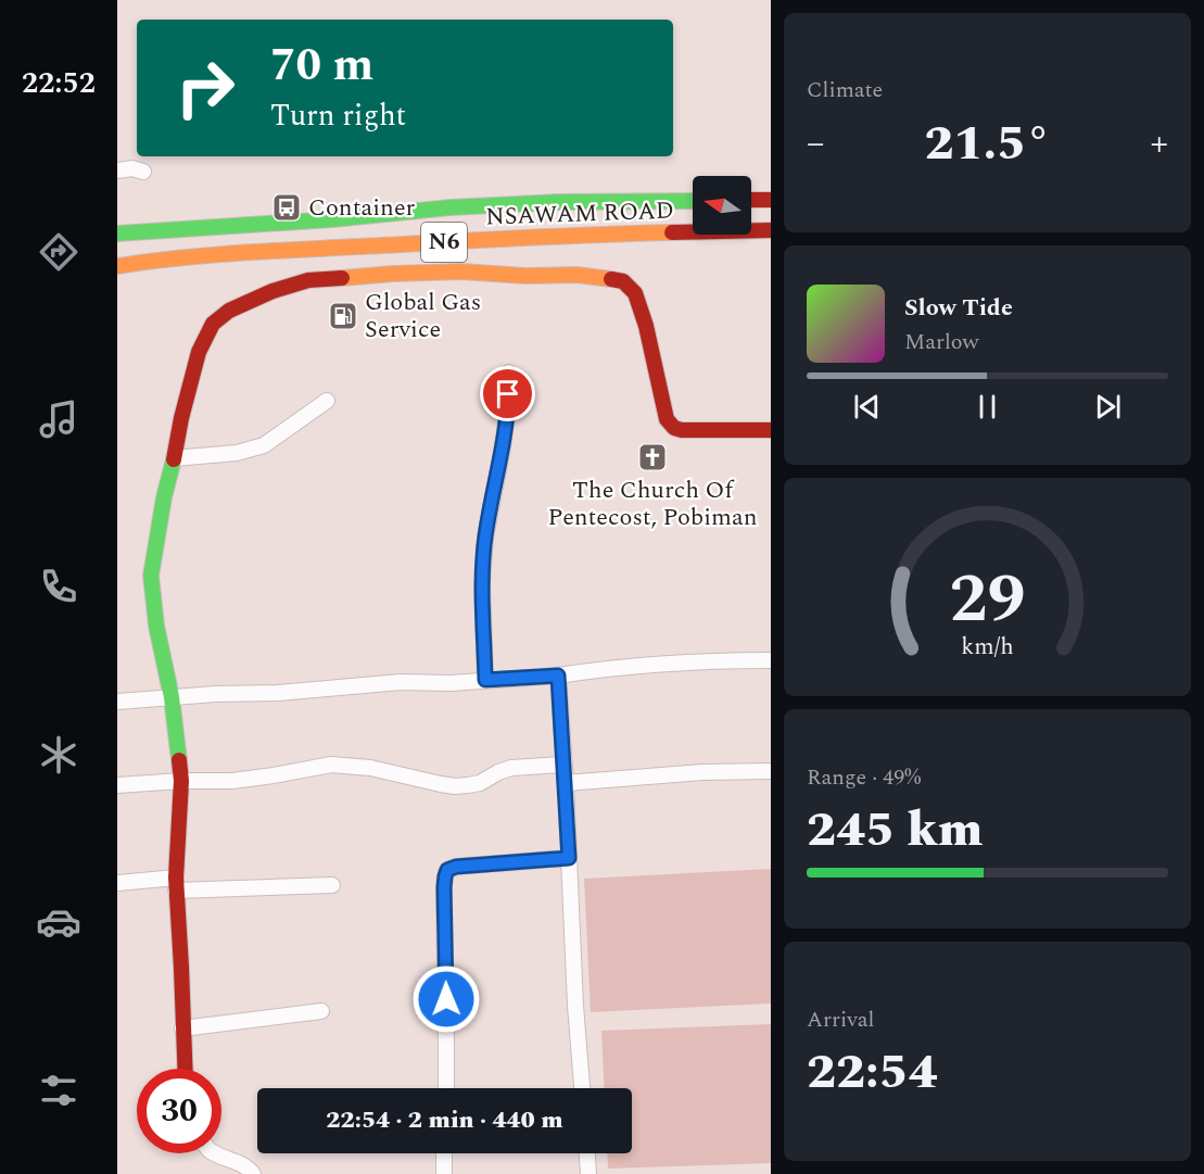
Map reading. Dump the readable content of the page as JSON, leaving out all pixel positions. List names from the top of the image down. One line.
{"streets":{"main road":["NSAWAM ROAD","N6"]},"places":{"bus stop":["Container"],"fuel station":["Global Gas Service"],"church":["The Church Of Pentecost, Pobiman"]},"north":"left","page":{"tabs":"22:52","tile":["Climate",["Range · 49%","245 km"],["Arrival","22:54"]],"turn":["70 m","Turn right"],"heat":["−","21.5°","+"],"song":["Slow Tide","Marlow"],"limit":"30","trip":"22:54 · 2 min · 440 m","gauge":["29","km/h"]}}
